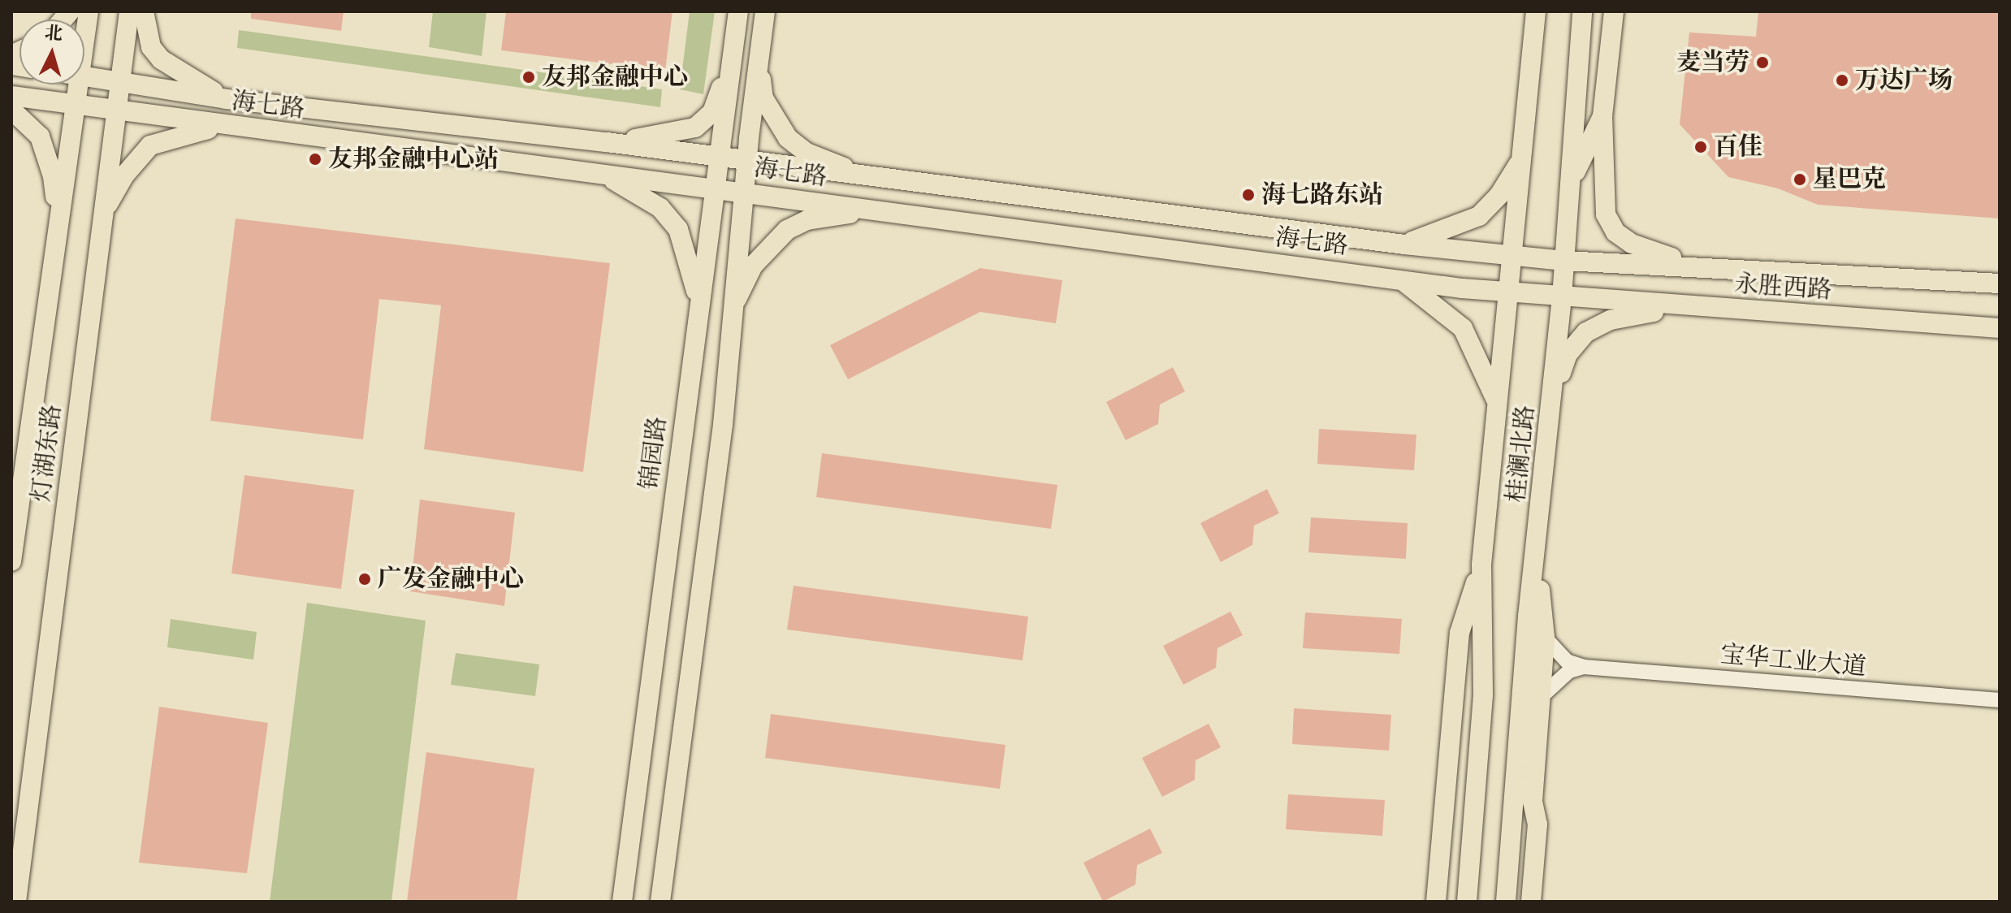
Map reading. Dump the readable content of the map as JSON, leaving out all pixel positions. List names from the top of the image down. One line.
{"streets":{"main road":["海七路","永胜西路","灯湖东路","锦园路","桂澜北路"],"street":["宝华工业大道"]},"crossings":[["海七路","永胜西路"],["海七路","灯湖东路"],["海七路","锦园路"],["海七路","桂澜北路"],["永胜西路","桂澜北路"]],"places":["麦当劳","友邦金融中心","万达广场","百佳","友邦金融中心站","星巴克","海七路东站","广发金融中心"],"north":"top"}
